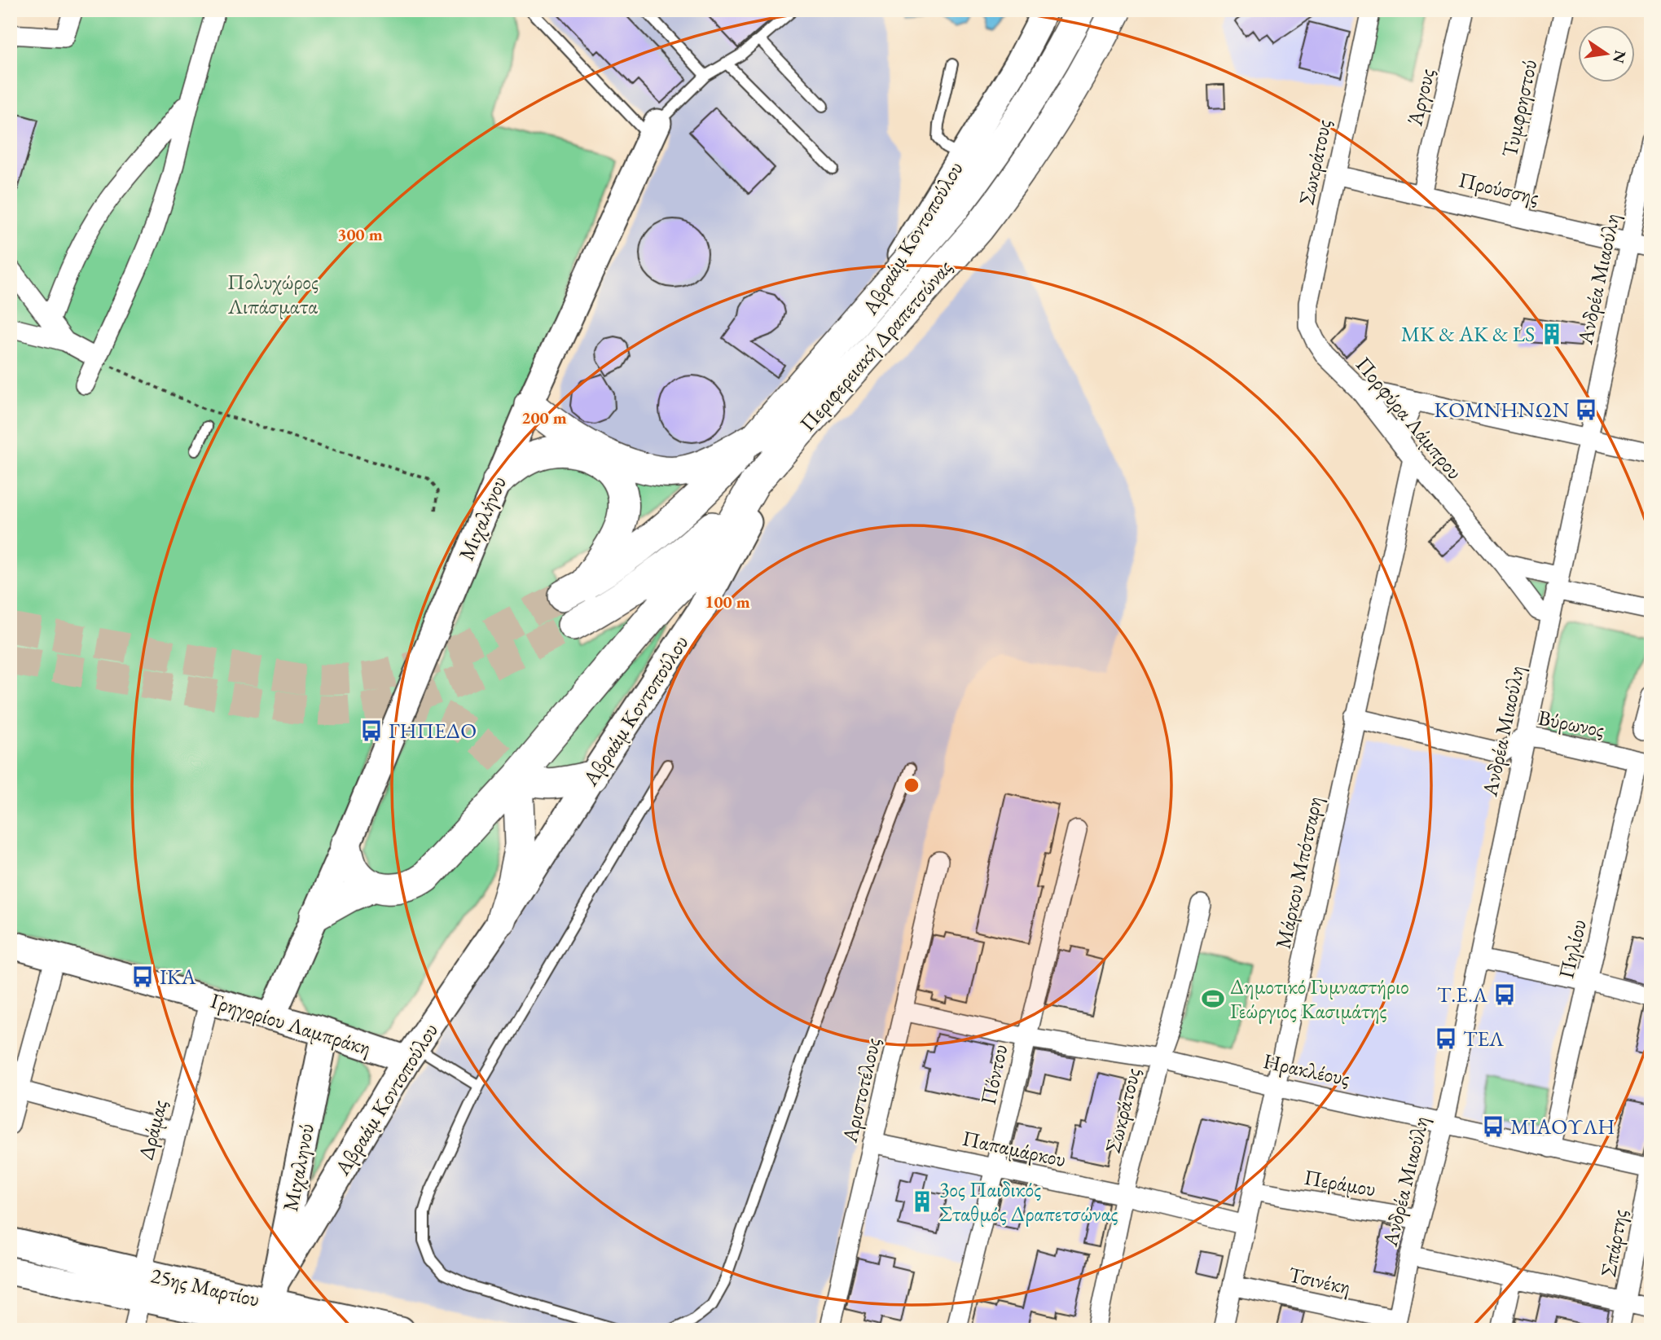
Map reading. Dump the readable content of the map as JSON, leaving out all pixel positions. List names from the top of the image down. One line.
{"streets":{"main road":["Περιφερειακή Δραπετσώνας"],"street":["Άργους","Τυμφρηστού","Σωκράτους","Προύσσης","Αβραάμ Κοντοπούλου","Ανδρέα Μιαούλη","Πορφύρα Λάμπρου","Μιχαλήνου","Βύρωνος","Μάρκου Μπότσαρη","Πηλίου","Γρηγορίου Λαμπράκη","Ηρακλέους","Πόντου","Αριστοτέλους","Δράμας","Παπαμάρκου","Μιχαληνού","Περάμου","Σπάρτης","Τσινέκη","25ης Μαρτίου"]},"crossings":[["Άργους","Προύσσης"],["Τυμφρηστού","Προύσσης"],["Σωκράτους","Προύσσης"],["Σωκράτους","Πορφύρα Λάμπρου"],["Σωκράτους","Ηρακλέους"],["Σωκράτους","Παπαμάρκου"],["Προύσσης","Ανδρέα Μιαούλη"],["Αβραάμ Κοντοπούλου","Γρηγορίου Λαμπράκη"],["Αβραάμ Κοντοπούλου","Μιχαληνού"],["Αβραάμ Κοντοπούλου","25ης Μαρτίου"],["Ανδρέα Μιαούλη","Πορφύρα Λάμπρου"],["Ανδρέα Μιαούλη","Βύρωνος"],["Ανδρέα Μιαούλη","Ηρακλέους"],["Ανδρέα Μιαούλη","Περάμου"],["Ανδρέα Μιαούλη","Τσινέκη"],["Πορφύρα Λάμπρου","Μάρκου Μπότσαρη"],["Βύρωνος","Μάρκου Μπότσαρη"],["Βύρωνος","Πηλίου"],["Μάρκου Μπότσαρη","Ηρακλέους"],["Μάρκου Μπότσαρη","Παπαμάρκου"],["Μάρκου Μπότσαρη","Περάμου"],["Μάρκου Μπότσαρη","Τσινέκη"],["Πηλίου","Ηρακλέους"],["Γρηγορίου Λαμπράκη","Δράμας"],["Γρηγορίου Λαμπράκη","Μιχαληνού"],["Ηρακλέους","Πόντου"],["Ηρακλέους","Αριστοτέλους"],["Ηρακλέους","Σπάρτης"],["Πόντου","Παπαμάρκου"],["Αριστοτέλους","Παπαμάρκου"],["Δράμας","25ης Μαρτίου"],["Μιχαληνού","25ης Μαρτίου"]],"parks":["Πολυχώρος Λιπάσματα"],"places":{"building":["MK & AK & LS","3ος Παιδικός Σταθμός Δραπετσώνας"],"bus stop":["ΚΟΜΝΗΝΩΝ","ΓΗΠΕΔΟ","ΙΚΑ","Τ.Ε.Λ","ΤΕΛ","ΜΙΑΟΥΛΗ"],"sports":["Δημοτικό Γυμναστήριο Γεώργιος Κασιμάτης"]},"north":"right","rings":["300 m","200 m","100 m"]}
